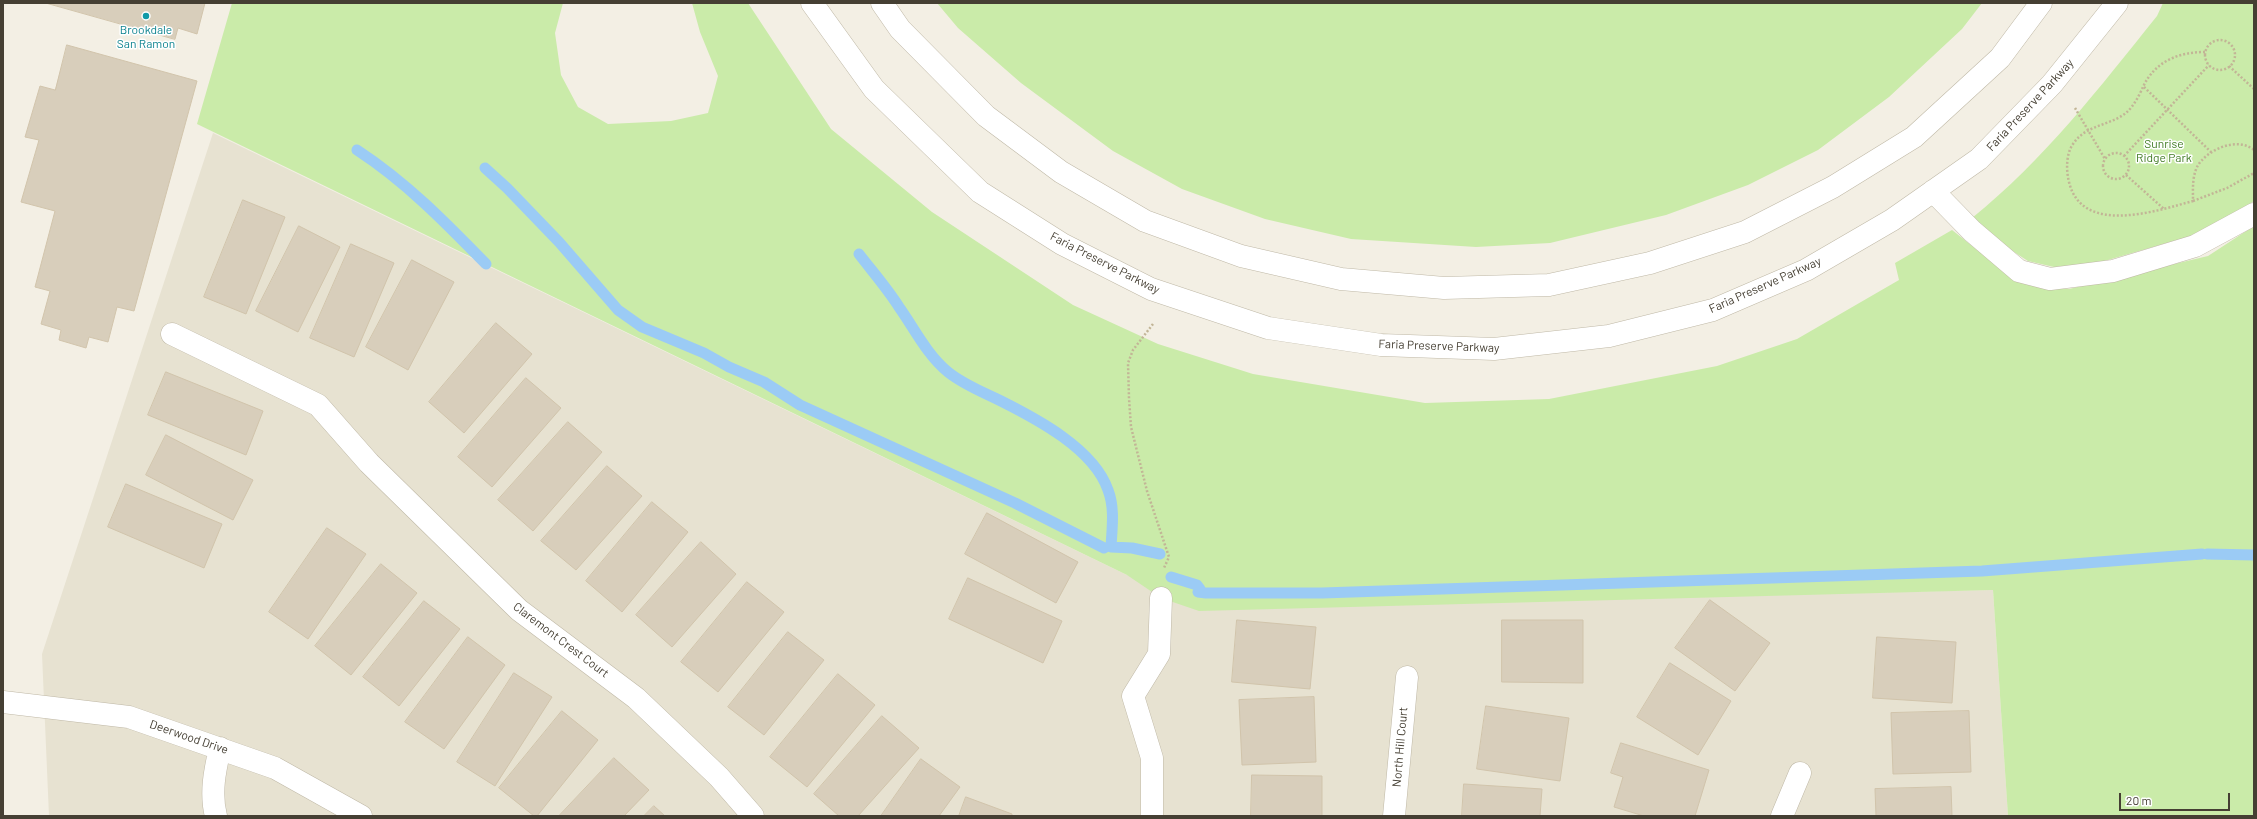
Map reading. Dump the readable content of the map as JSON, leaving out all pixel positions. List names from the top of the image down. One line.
{"streets":{"street":["Faria Preserve Parkway","Claremont Crest Court","Deerwood Drive","North Hill Court"]},"parks":["Sunrise Ridge Park"],"places":["Brookdale San Ramon"],"scale_bar":"20 m"}
